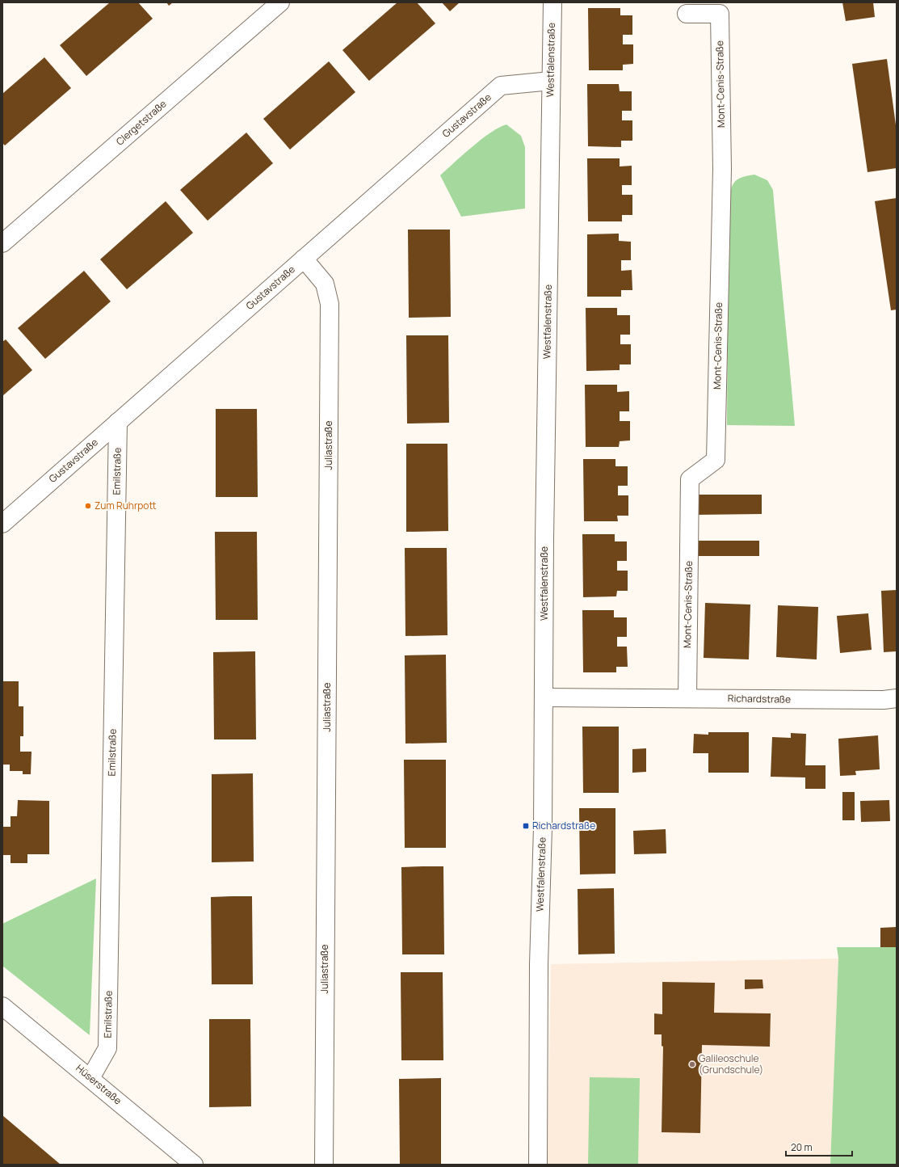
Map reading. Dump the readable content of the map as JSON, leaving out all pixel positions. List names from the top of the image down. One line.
{"streets":{"street":["Westfalenstraße","Mont-Cenis-Straße","Gustavstraße","Clergetstraße","Juliastraße","Emilstraße","Richardstraße","Hüserstraße"]},"crossings":[["Westfalenstraße","Gustavstraße"],["Westfalenstraße","Richardstraße"],["Mont-Cenis-Straße","Richardstraße"],["Gustavstraße","Juliastraße"],["Gustavstraße","Emilstraße"],["Emilstraße","Hüserstraße"]],"places":{"other":["Zum Ruhrpott","Galileoschule (Grundschule)"],"transit":["Richardstraße"]},"scale_bar":"20 m"}
